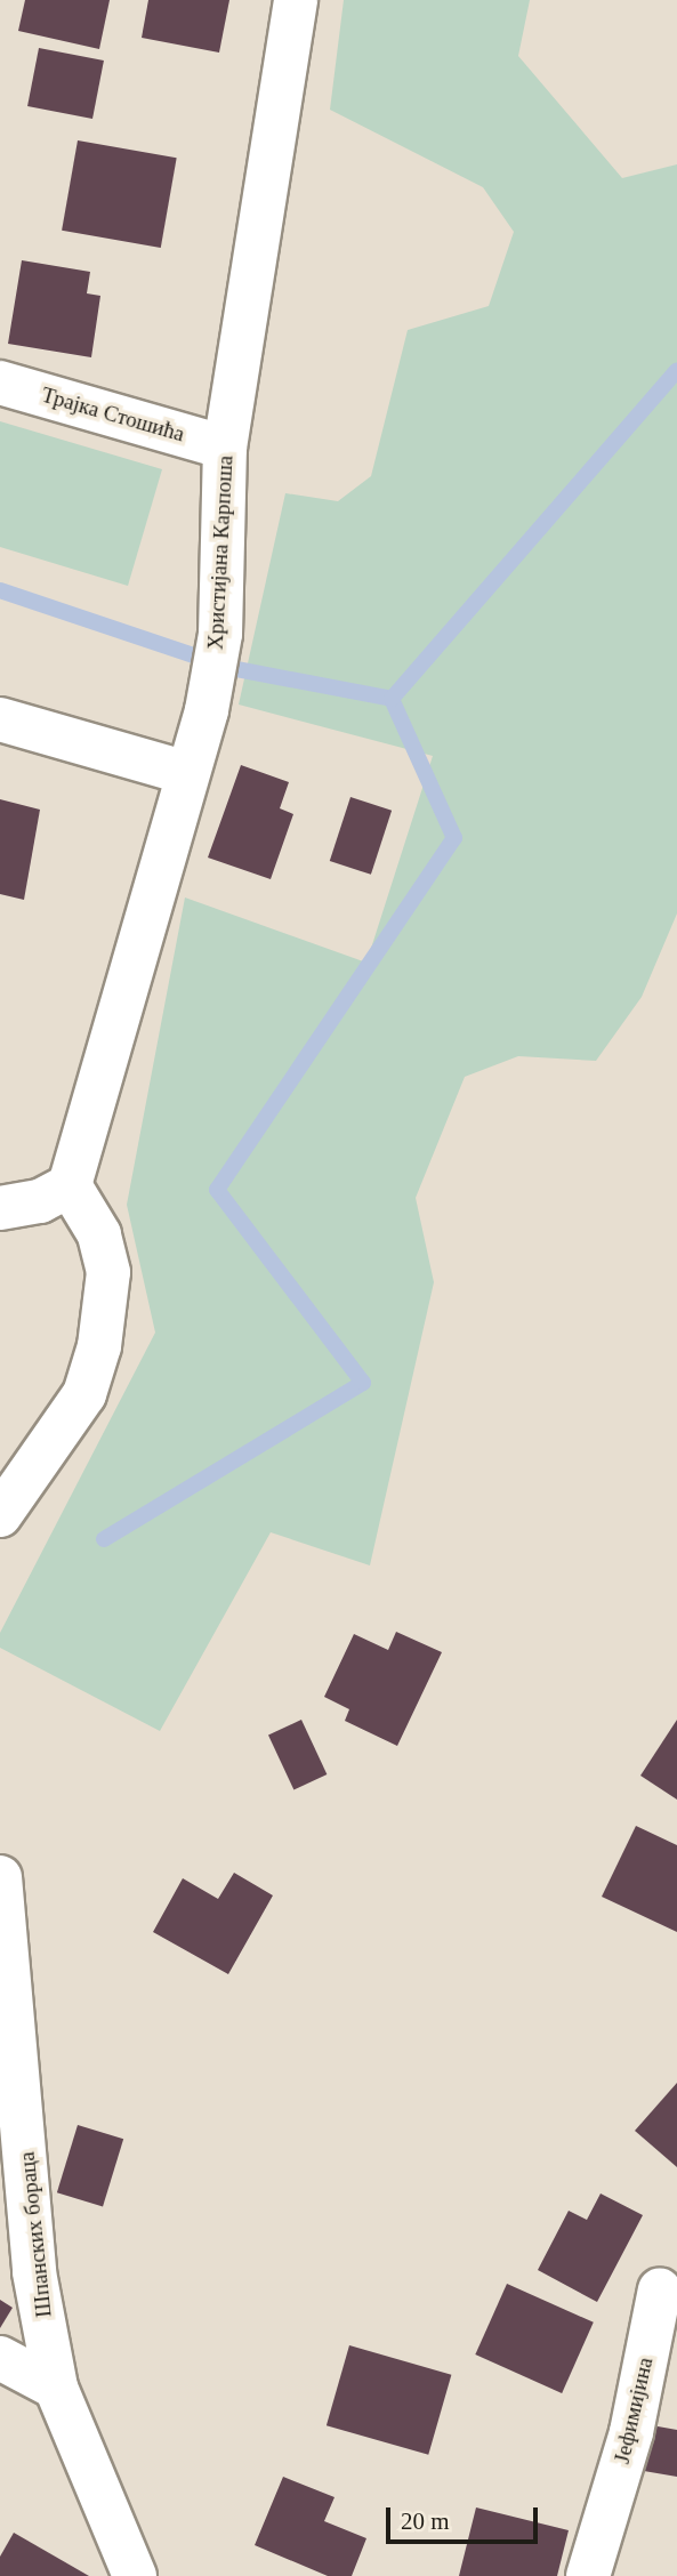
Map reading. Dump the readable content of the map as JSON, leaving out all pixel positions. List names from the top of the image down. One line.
{"streets":{"street":["Трајка Стошића","Христијана Карпоша","Шпанских бораца","Јефимијина"]},"crossings":[["Трајка Стошића","Христијана Карпоша"]],"scale_bar":"20 m"}
